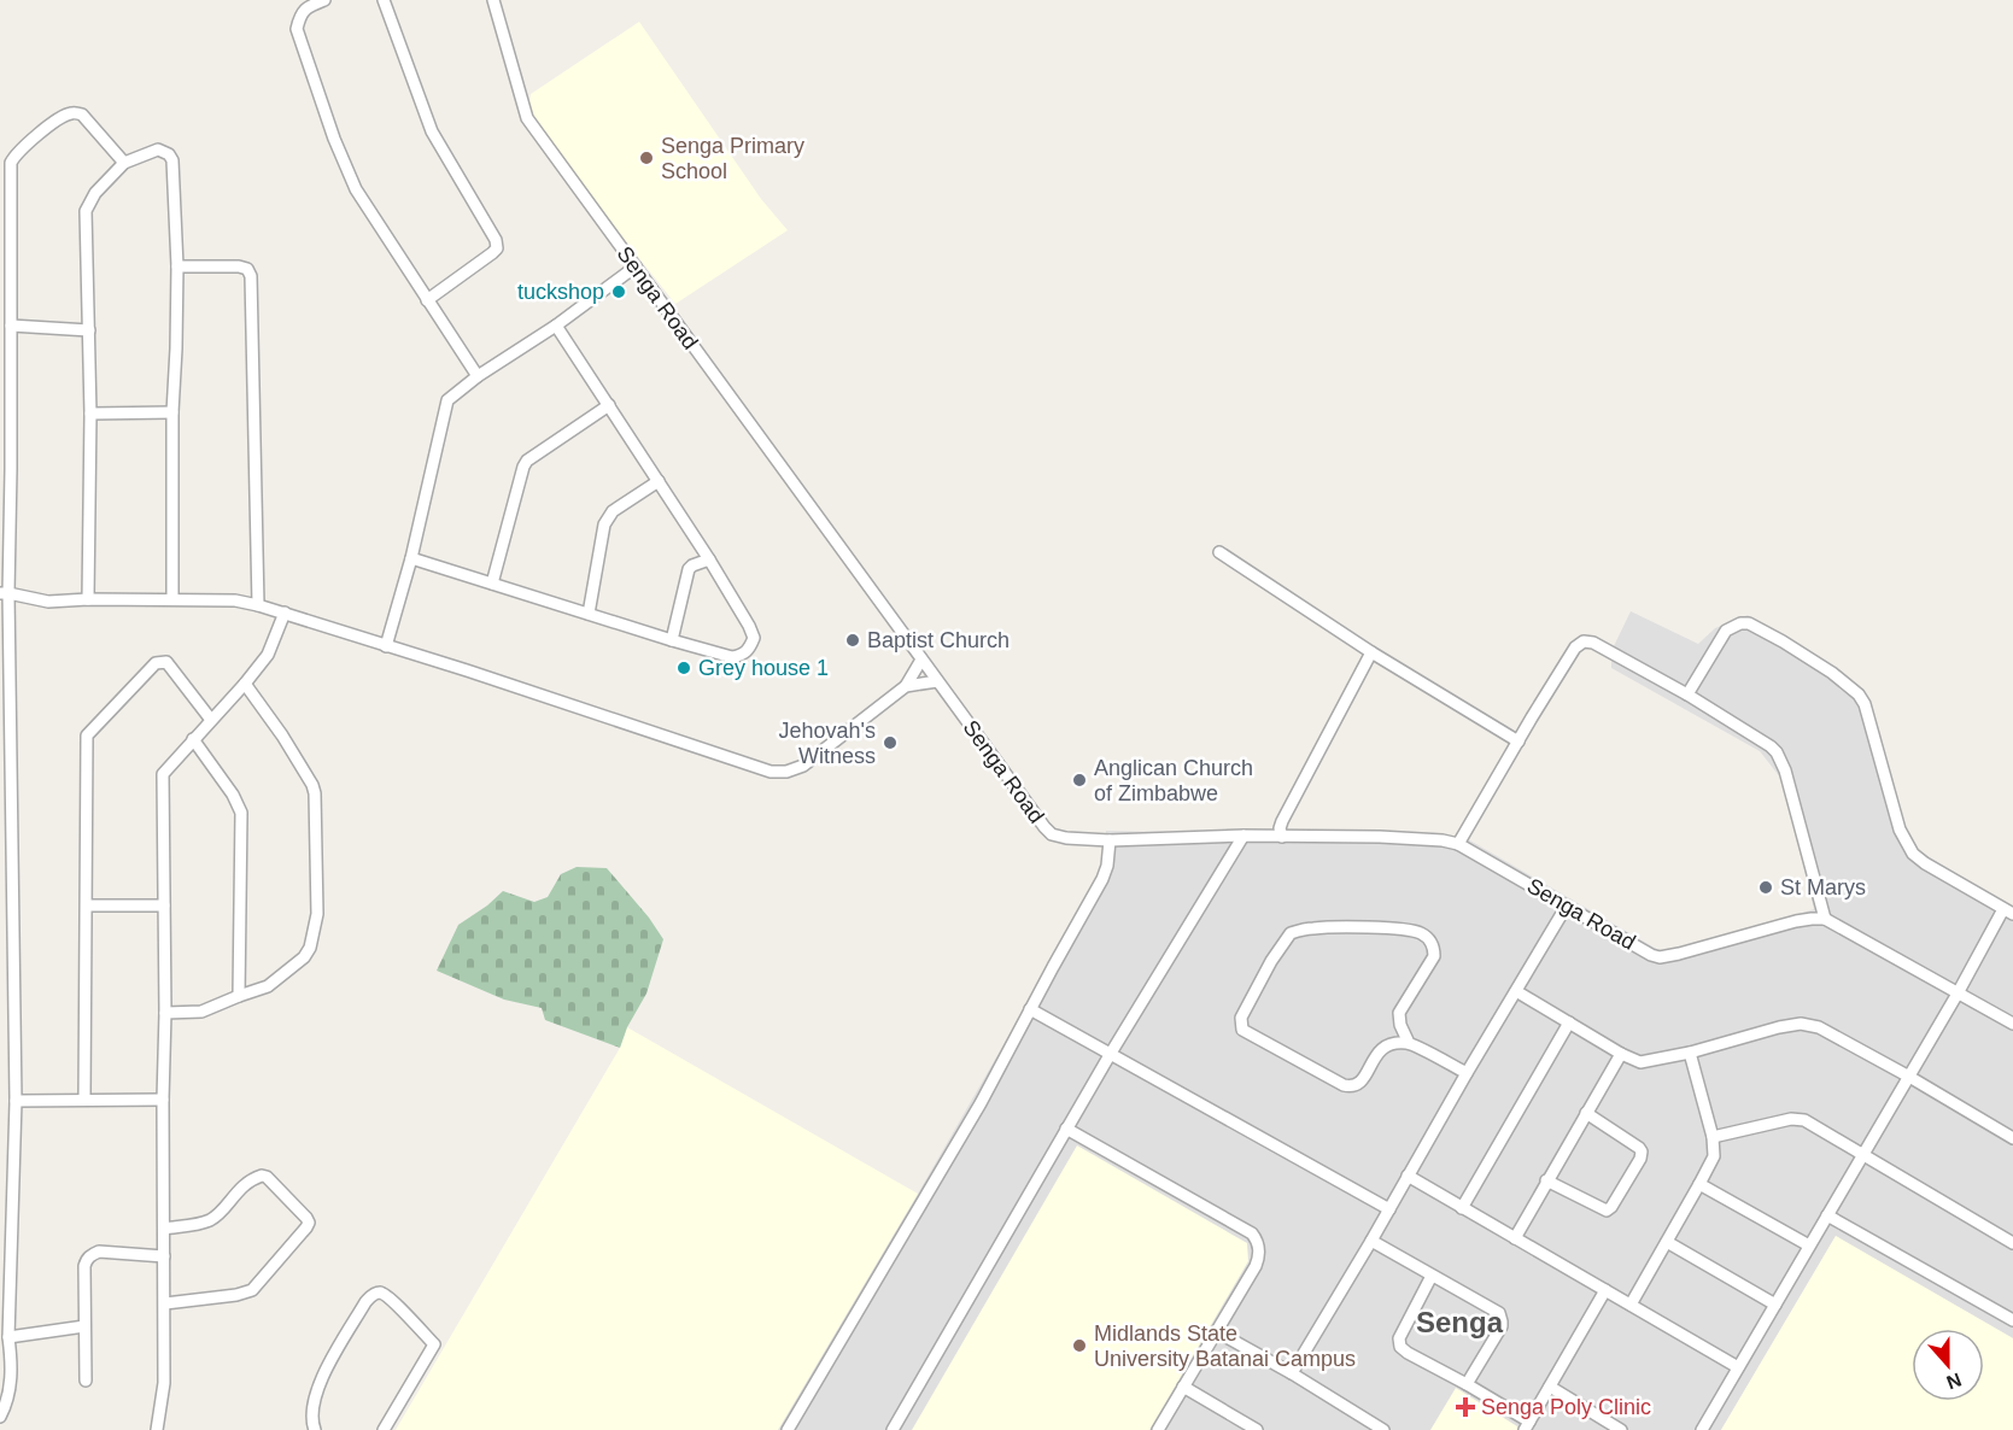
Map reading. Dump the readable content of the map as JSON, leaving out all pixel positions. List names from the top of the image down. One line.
{"streets":{"street":["Senga Road"]},"districts":["Senga"],"places":{"other":["Senga Primary School","tuckshop","Baptist Church","Grey house 1","Jehovah's Witness","Anglican Church of Zimbabwe","St Marys","Midlands State University Batanai Campus"],"health":["Senga Poly Clinic"]},"north":"bottom"}
